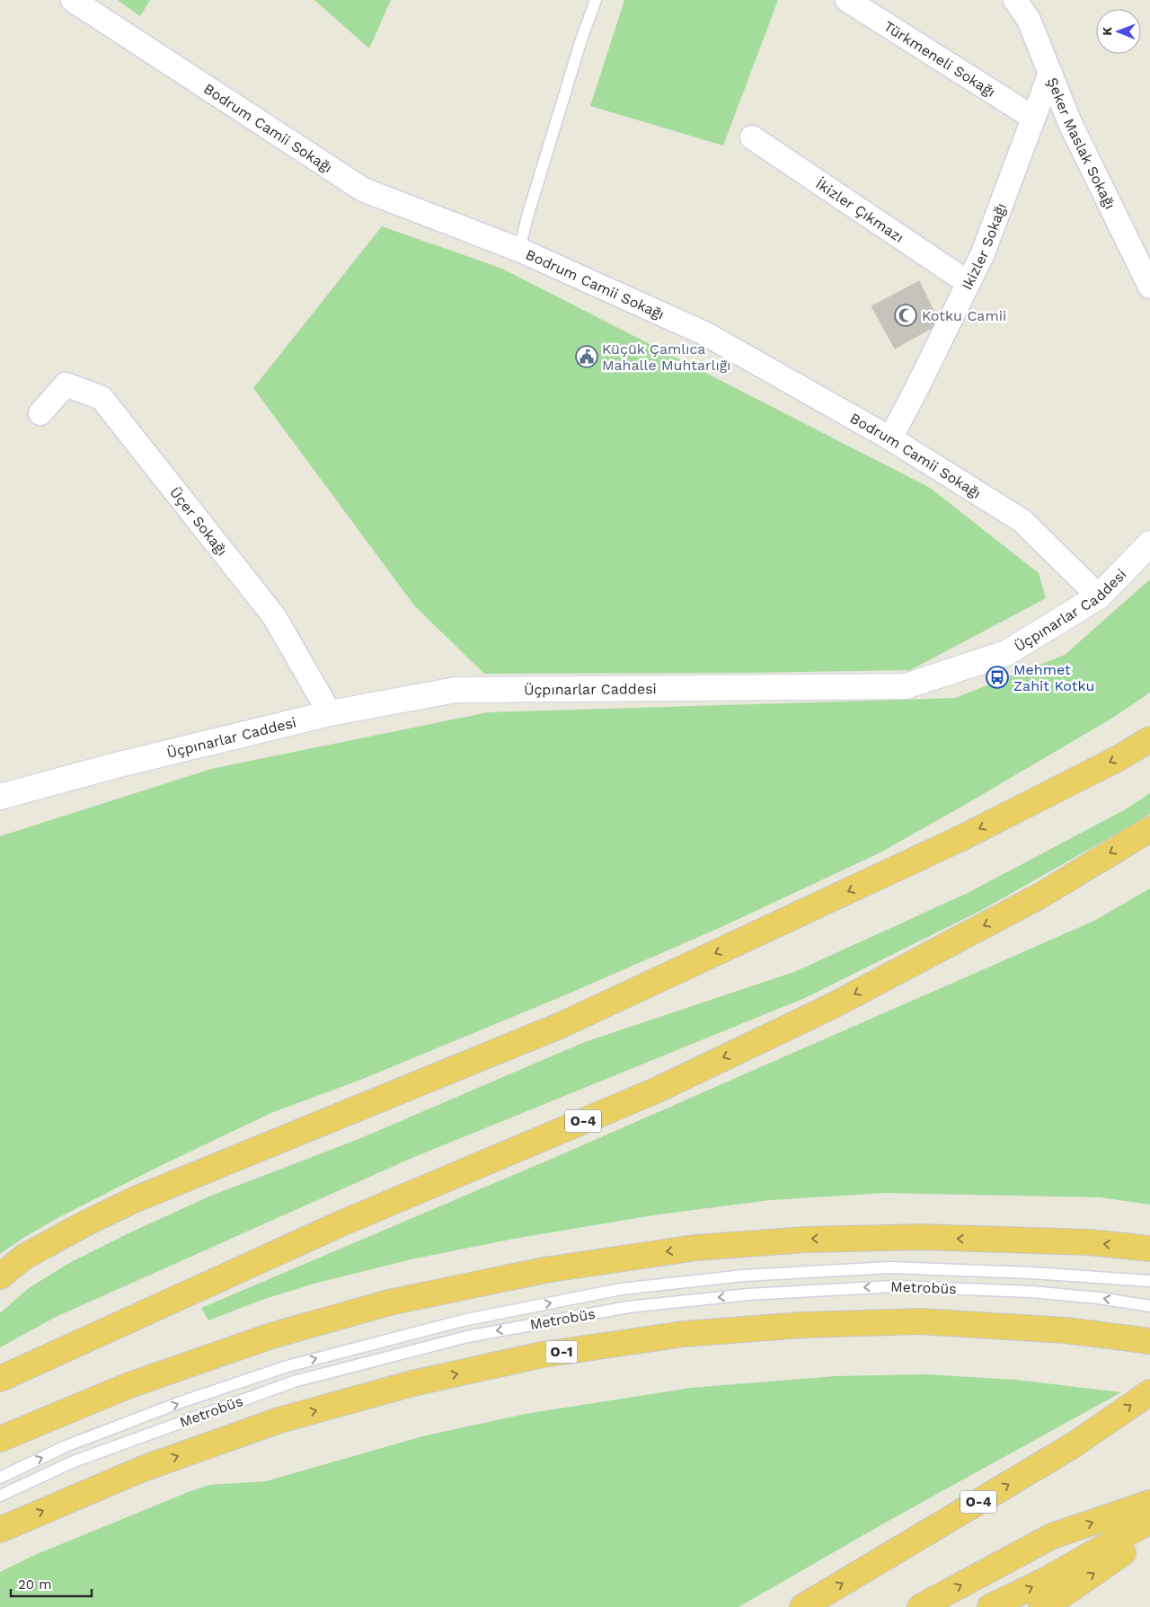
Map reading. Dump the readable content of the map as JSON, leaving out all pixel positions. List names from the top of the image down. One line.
{"streets":{"highway":["O-4","O-1"],"street":["Türkmeneli Sokağı","Bodrum Camii Sokağı","Şeker Maslak Sokağı","İkizler Çıkmazı","Ikizler Sokağı","Üçer Sokağı","Üçpınarlar Caddesi"],"lane":["Metrobüs"]},"crossings":[["Türkmeneli Sokağı","Ikizler Sokağı"],["Bodrum Camii Sokağı","Ikizler Sokağı"],["Bodrum Camii Sokağı","Üçpınarlar Caddesi"],["Şeker Maslak Sokağı","Ikizler Sokağı"],["İkizler Çıkmazı","Ikizler Sokağı"],["Üçer Sokağı","Üçpınarlar Caddesi"]],"places":{"mosque":["Kotku Camii"],"public building":["Küçük Çamlıca Mahalle Muhtarlığı"],"bus stop":["Mehmet Zahit Kotku"]},"scale_bar":"20 m","north":"left"}
